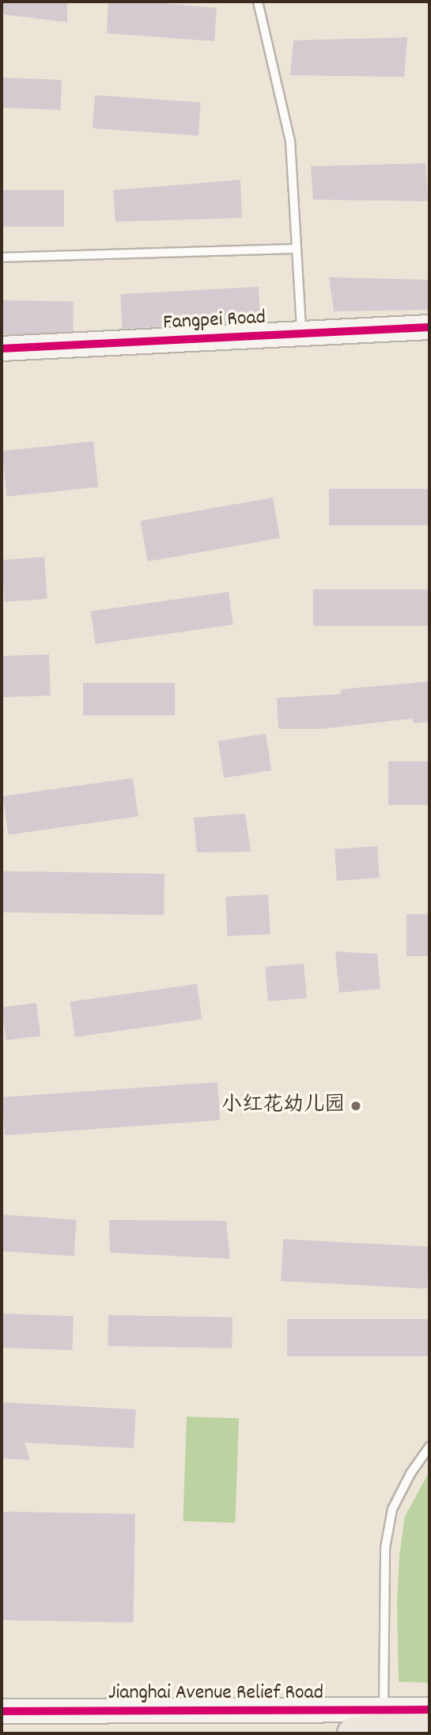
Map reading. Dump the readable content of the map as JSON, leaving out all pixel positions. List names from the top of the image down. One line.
{"streets":{"street":["Fangpei Road","Jianghai Avenue Relief Road"]},"places":["小红花幼儿园"]}
